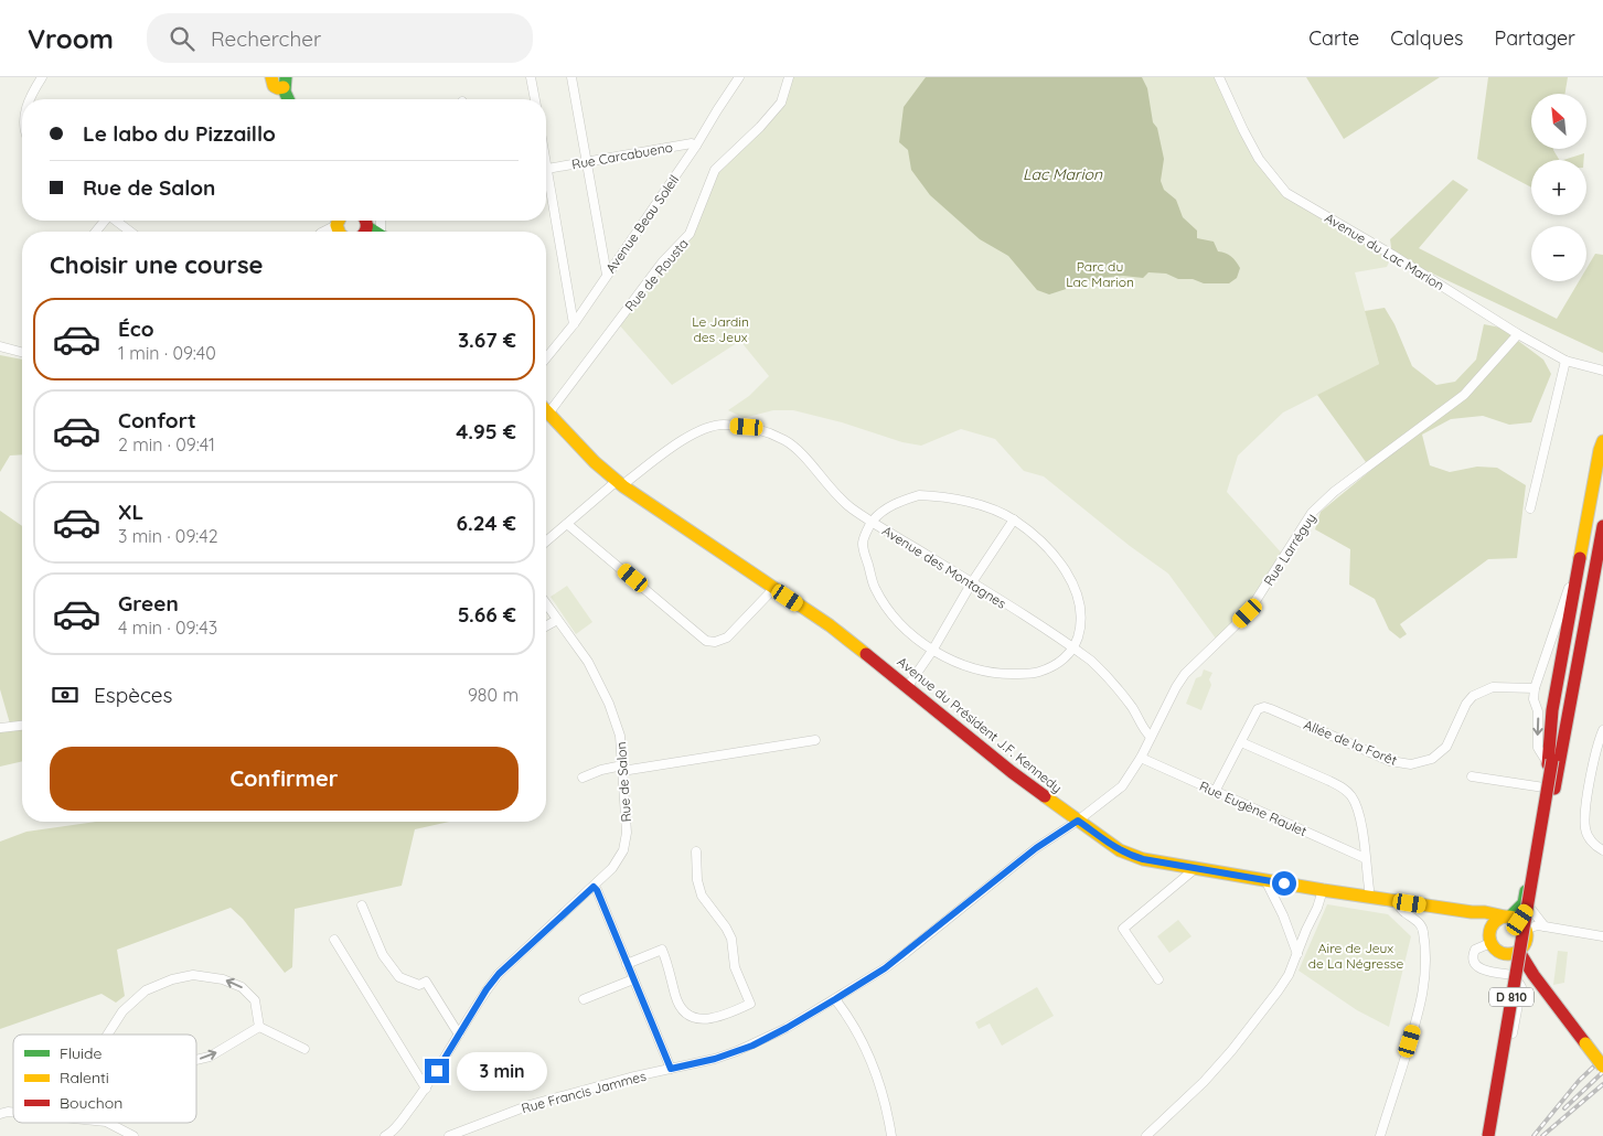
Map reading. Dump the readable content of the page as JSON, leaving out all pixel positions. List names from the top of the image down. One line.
{"streets":{"main road":["Avenue du Président J.F. Kennedy","D 810"],"street":["Rue Carcabueno","Avenue Beau Soleil","Avenue du Lac Marion","Rue de Rousta","Rue Larréguy","Avenue des Montagnes","Allée de la Forêt","Rue de Salon","Rue Eugène Raulet","Rue Francis Jammes"]},"crossings":[["Rue Carcabueno","Avenue Beau Soleil"],["Avenue du Lac Marion","Rue Larréguy"],["Rue de Rousta","Avenue du Président J.F. Kennedy"],["Rue Larréguy","Avenue des Montagnes"],["Rue Larréguy","Avenue du Président J.F. Kennedy"],["Rue Larréguy","Rue Eugène Raulet"],["Rue Larréguy","Rue Francis Jammes"],["Avenue des Montagnes","Avenue du Président J.F. Kennedy"],["Avenue du Président J.F. Kennedy","Rue Francis Jammes"],["Allée de la Forêt","Rue Eugène Raulet"]],"water":["Lac Marion"],"parks":["Parc du Lac Marion","Le Jardin des Jeux","Aire de Jeux de La Négresse"],"legend":["Fluide","Ralenti","Bouchon"],"north":"top left","page":{"header":"Vroom","search":"Rechercher","nav":["Carte","Calques","Partager"],"map_buttons":["+","−"],"banner":["Le labo du Pizzaillo","Rue de Salon"],"heading":"Choisir une course","list":[{"name":"Éco","note":"1 min · 09:40","value":"3.67 €"},{"name":"Confort","note":"2 min · 09:41","value":"4.95 €"},{"name":"XL","note":"3 min · 09:42","value":"6.24 €"},{"name":"Green","note":"4 min · 09:43","value":"5.66 €"}],"pay":["Espèces","980 m"],"buttons":"Confirmer","bubble":"3 min"}}
